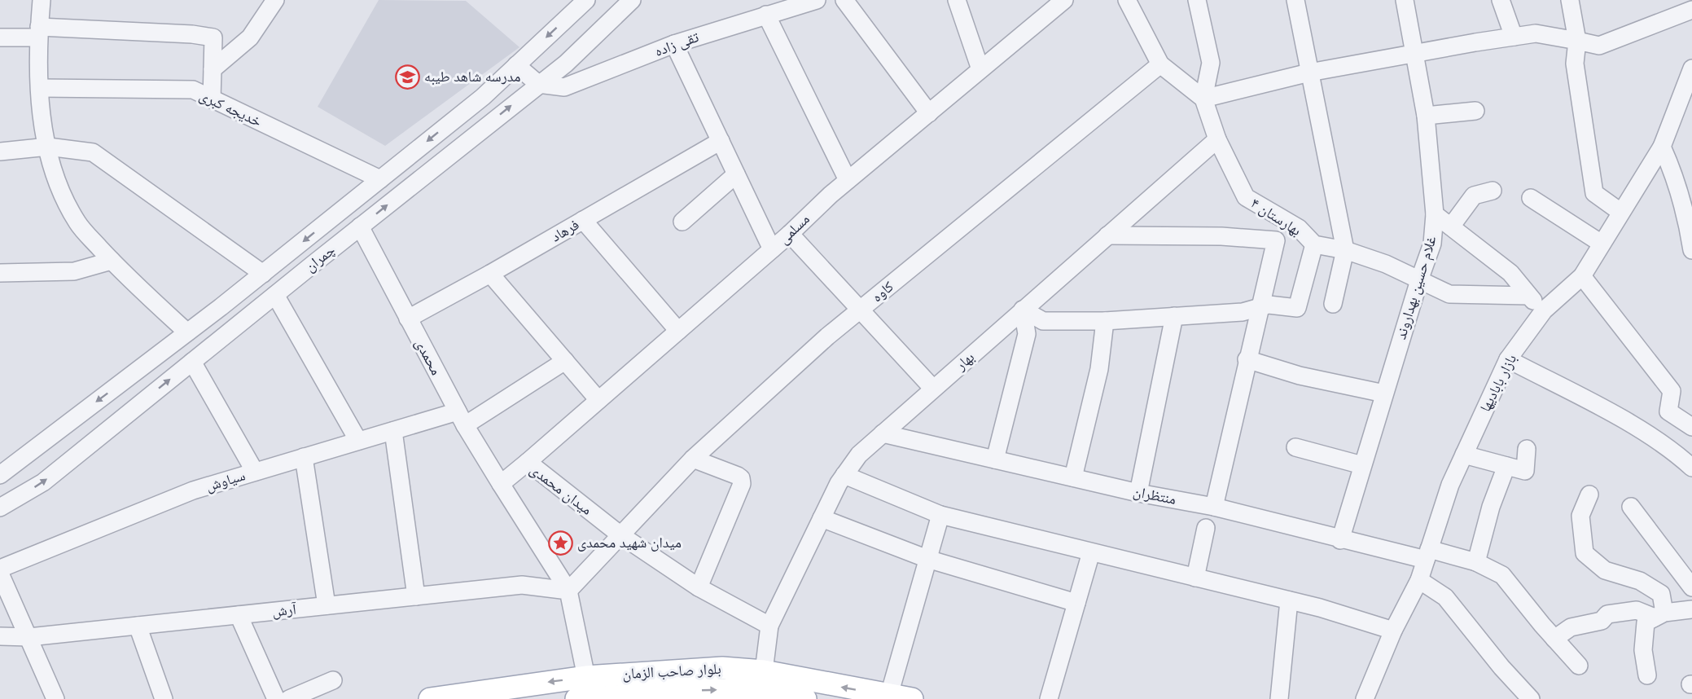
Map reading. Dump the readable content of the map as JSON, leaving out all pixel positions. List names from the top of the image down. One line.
{"streets":{"main road":["بلوار صاحب الزمان"],"street":["تقی زاده","خدیجه کبری","بهارستان ۴","مسلمی","فرهاد","چمران","غلام حسین بهداروند","کاوه","محمدی","بهار","بازار بابادیها","سیاوش","میدان محمدی","منتظران","آرش"]},"crossings":[["تقی زاده","چمران"],["خدیجه کبری","چمران"],["بهارستان ۴","غلام حسین بهداروند"],["بهارستان ۴","بهار"],["مسلمی","میدان محمدی"],["فرهاد","محمدی"],["چمران","محمدی"],["غلام حسین بهداروند","منتظران"],["کاوه","میدان محمدی"],["محمدی","سیاوش"],["محمدی","میدان محمدی"],["بهار","میدان محمدی"],["بهار","منتظران"],["بهار","بلوار صاحب الزمان"],["بازار بابادیها","منتظران"]],"places":{"school or university":["مدرسه شاهد طیبه"],"place":["میدان شهید محمدی"]}}
